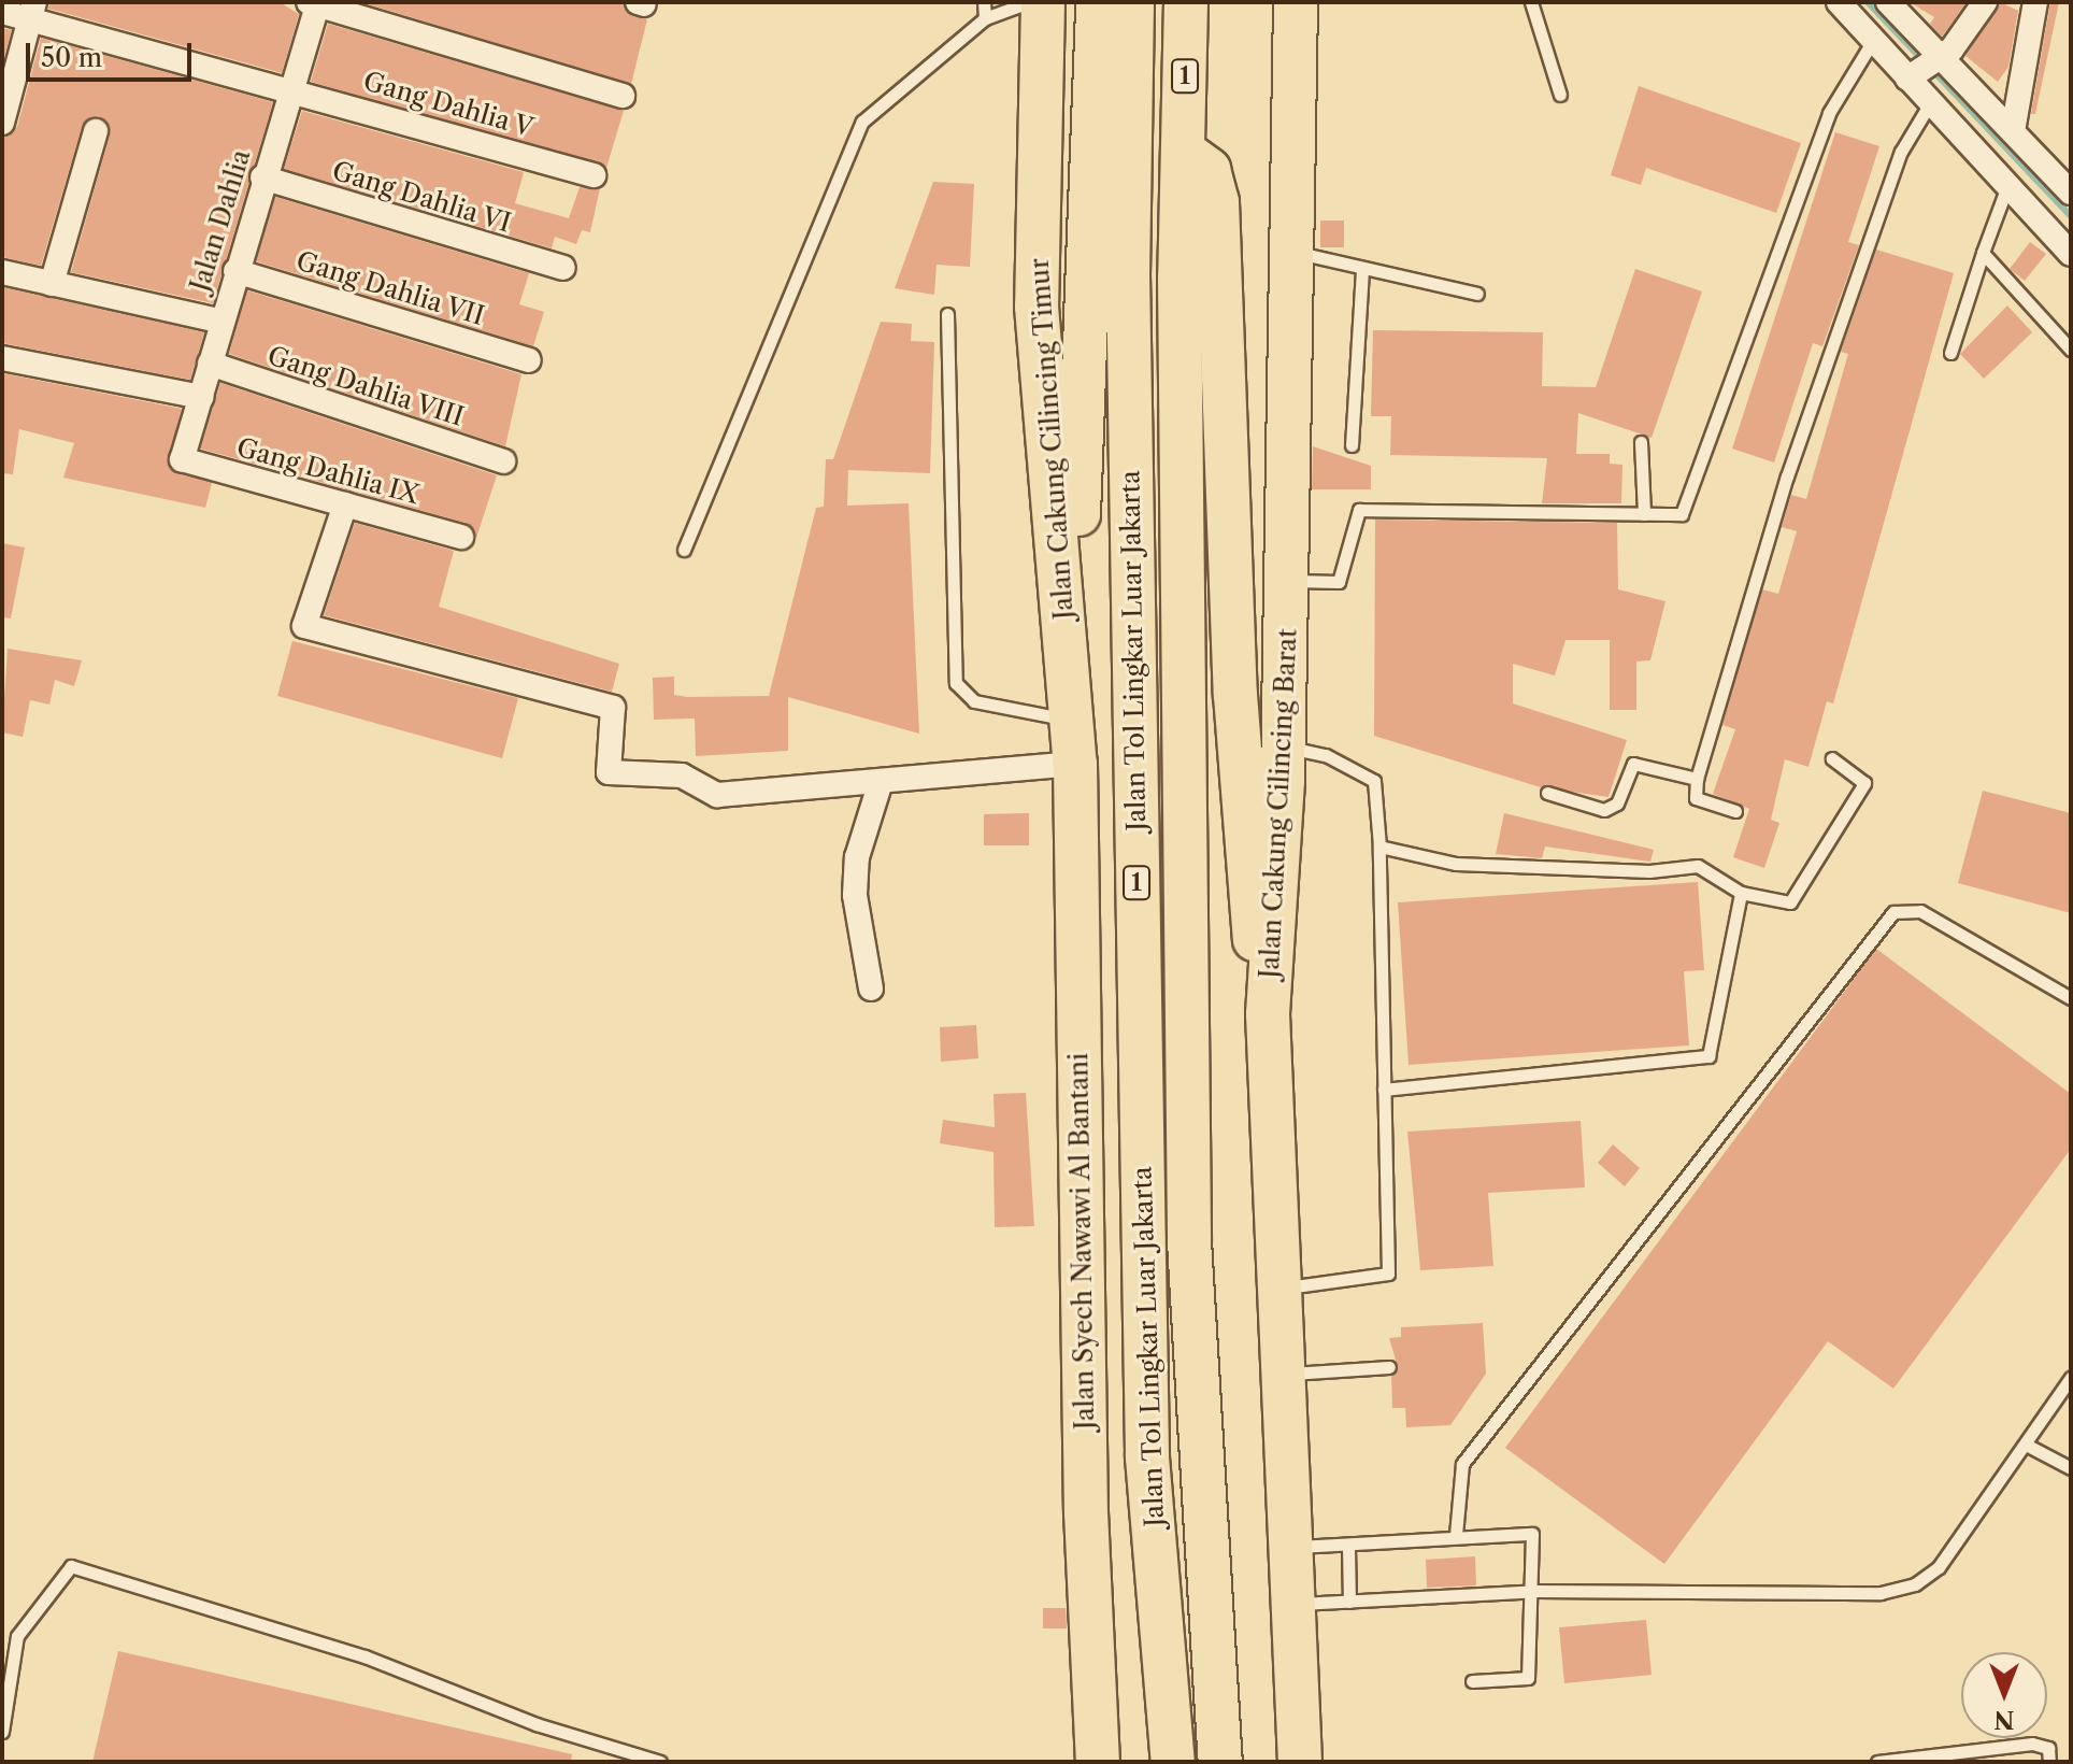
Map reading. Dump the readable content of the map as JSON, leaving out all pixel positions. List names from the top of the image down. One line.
{"streets":{"highway":["1","Jalan Cakung Cilincing Timur","Jalan Tol Lingkar Luar Jakarta","Jalan Cakung Cilincing Barat","Jalan Syech Nawawi Al Bantani"],"street":["Gang Dahlia V","Gang Dahlia VI","Jalan Dahlia","Gang Dahlia VII","Gang Dahlia VIII","Gang Dahlia IX"]},"crossings":[["Gang Dahlia V","Jalan Dahlia"],["Gang Dahlia VI","Jalan Dahlia"],["Jalan Dahlia","Gang Dahlia VII"],["Jalan Dahlia","Gang Dahlia VIII"],["Jalan Dahlia","Gang Dahlia IX"],["Jalan Cakung Cilincing Timur","Jalan Syech Nawawi Al Bantani"]],"scale_bar":"50 m","north":"bottom"}
